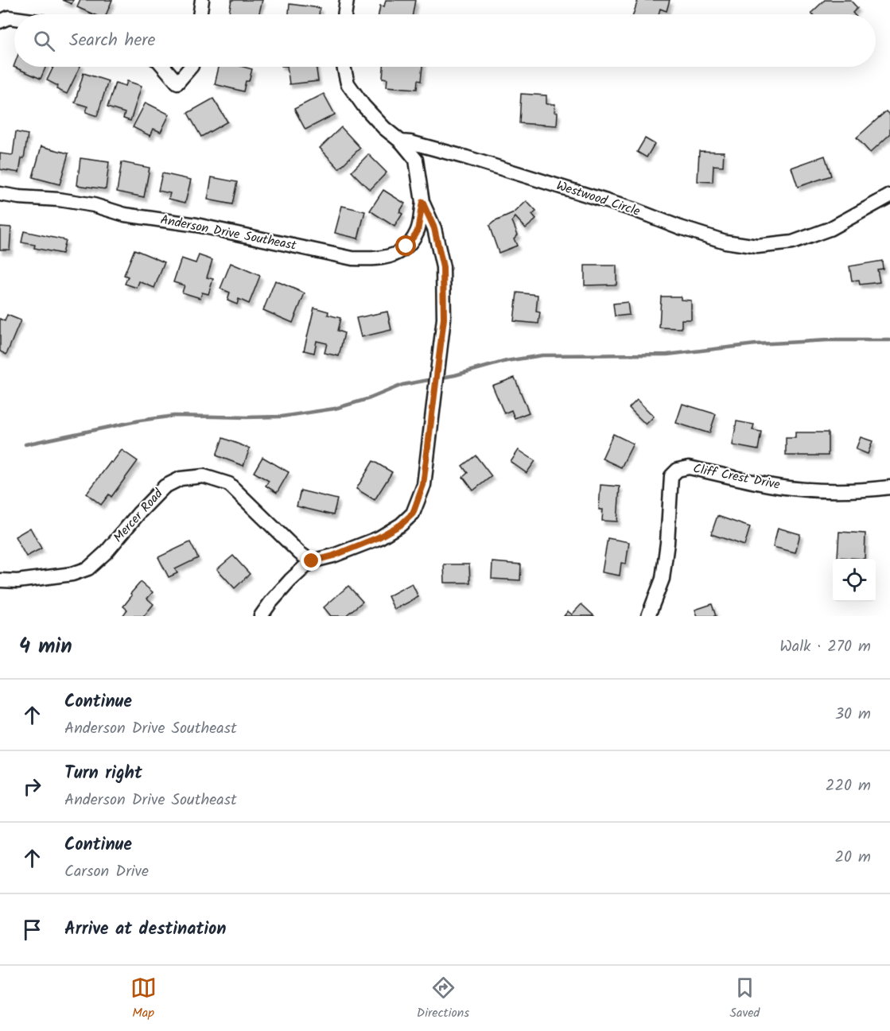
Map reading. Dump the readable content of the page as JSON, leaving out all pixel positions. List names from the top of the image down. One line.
{"streets":{"street":["Westwood Circle","Anderson Drive Southeast","Cliff Crest Drive","Mercer Road"]},"crossings":[["Westwood Circle","Anderson Drive Southeast"],["Anderson Drive Southeast","Mercer Road"]],"page":{"search":"Search here","heading":["4 min","Walk · 270 m"],"list":[["Continue","Anderson Drive Southeast","30 m"],["Turn right","Anderson Drive Southeast","220 m"],["Continue","Carson Drive","20 m"],"Arrive at destination"],"nav":["Map","Directions","Saved"]}}
